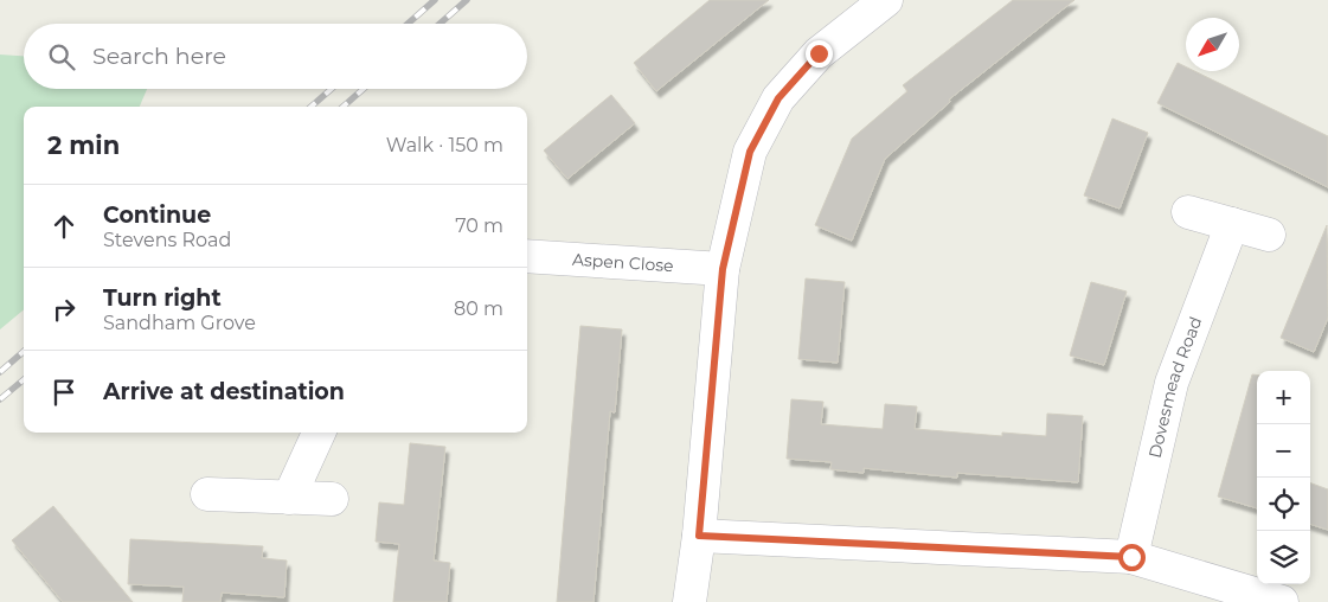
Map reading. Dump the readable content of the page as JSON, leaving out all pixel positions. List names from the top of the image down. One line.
{"streets":{"street":["Aspen Close","Dovesmead Road"]},"north":"bottom left","page":{"search":"Search here","heading":["2 min","Walk · 150 m"],"list":[["Continue","Stevens Road","70 m"],["Turn right","Sandham Grove","80 m"],"Arrive at destination"],"map_buttons":["+","−"]}}
